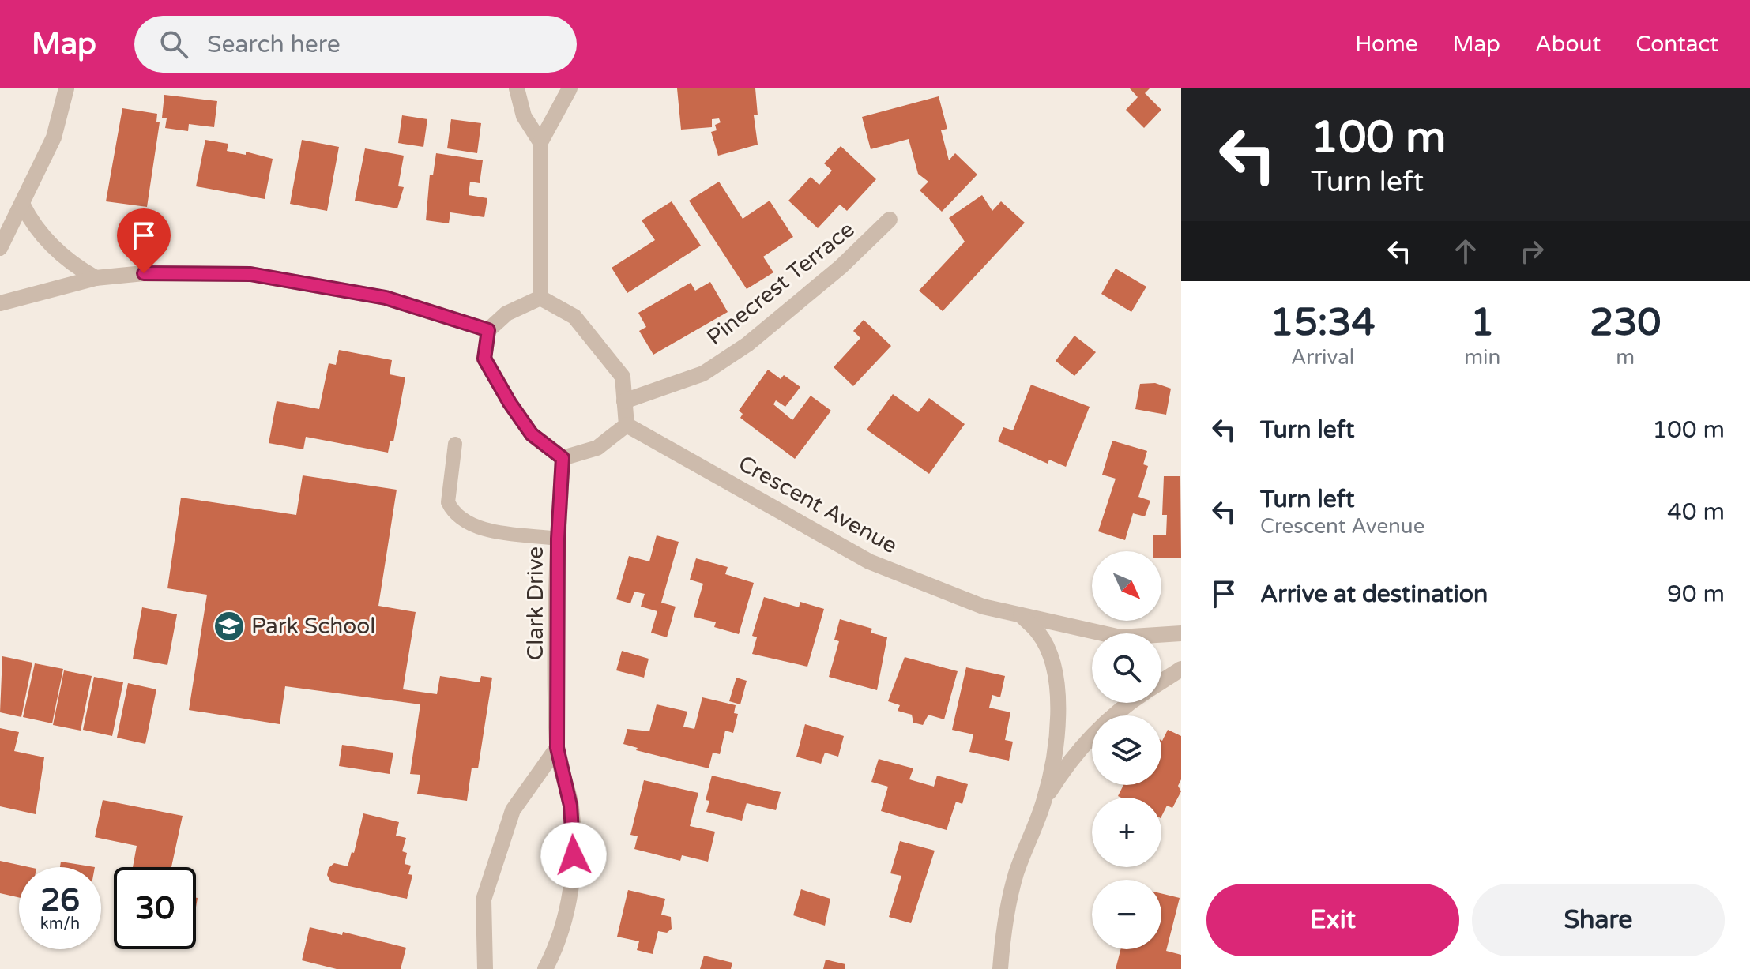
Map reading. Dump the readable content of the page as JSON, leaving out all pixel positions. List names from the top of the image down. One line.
{"streets":{"street":["Pinecrest Terrace","Crescent Avenue","Clark Drive"]},"crossings":[["Pinecrest Terrace","Crescent Avenue"],["Pinecrest Terrace","Clark Drive"],["Crescent Avenue","Clark Drive"]],"places":{"school or university":["Park School"]},"north":"bottom right","page":{"header":"Map","search":"Search here","nav":["Home","Map","About","Contact"],"turn":["100 m","Turn left"],"eta":["15:34","Arrival","1","min","230","m"],"list":[{"name":"Turn left","value":"100 m"},{"name":"Turn left","note":"Crescent Avenue","value":"40 m"},{"name":"Arrive at destination","value":"90 m"}],"map_buttons":["+","−"],"speed":"26 km/h","limit":"30","buttons":["Exit","Share"]}}
